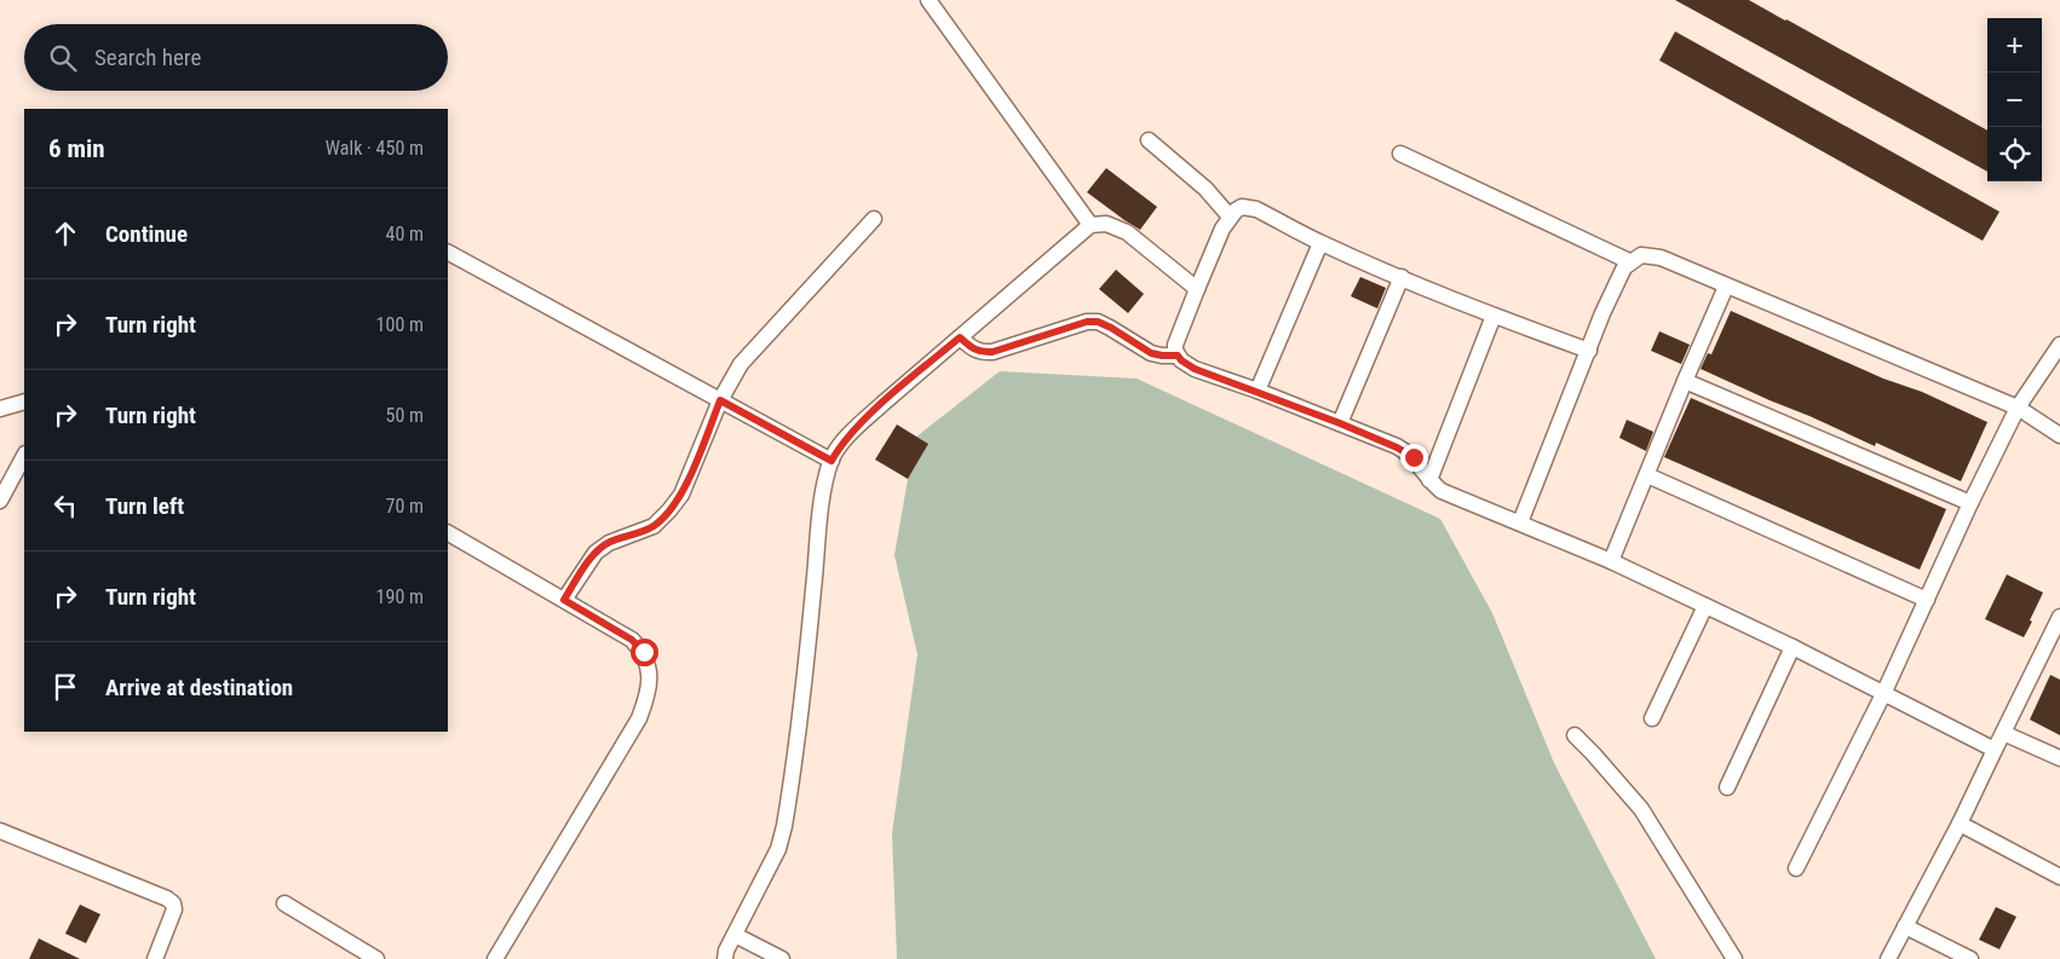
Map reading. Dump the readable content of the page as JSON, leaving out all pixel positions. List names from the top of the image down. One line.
{"page":{"map_buttons":["+","−"],"search":"Search here","heading":["6 min","Walk · 450 m"],"list":[["Continue","40 m"],["Turn right","100 m"],["Turn right","50 m"],["Turn left","70 m"],["Turn right","190 m"],"Arrive at destination"]}}
